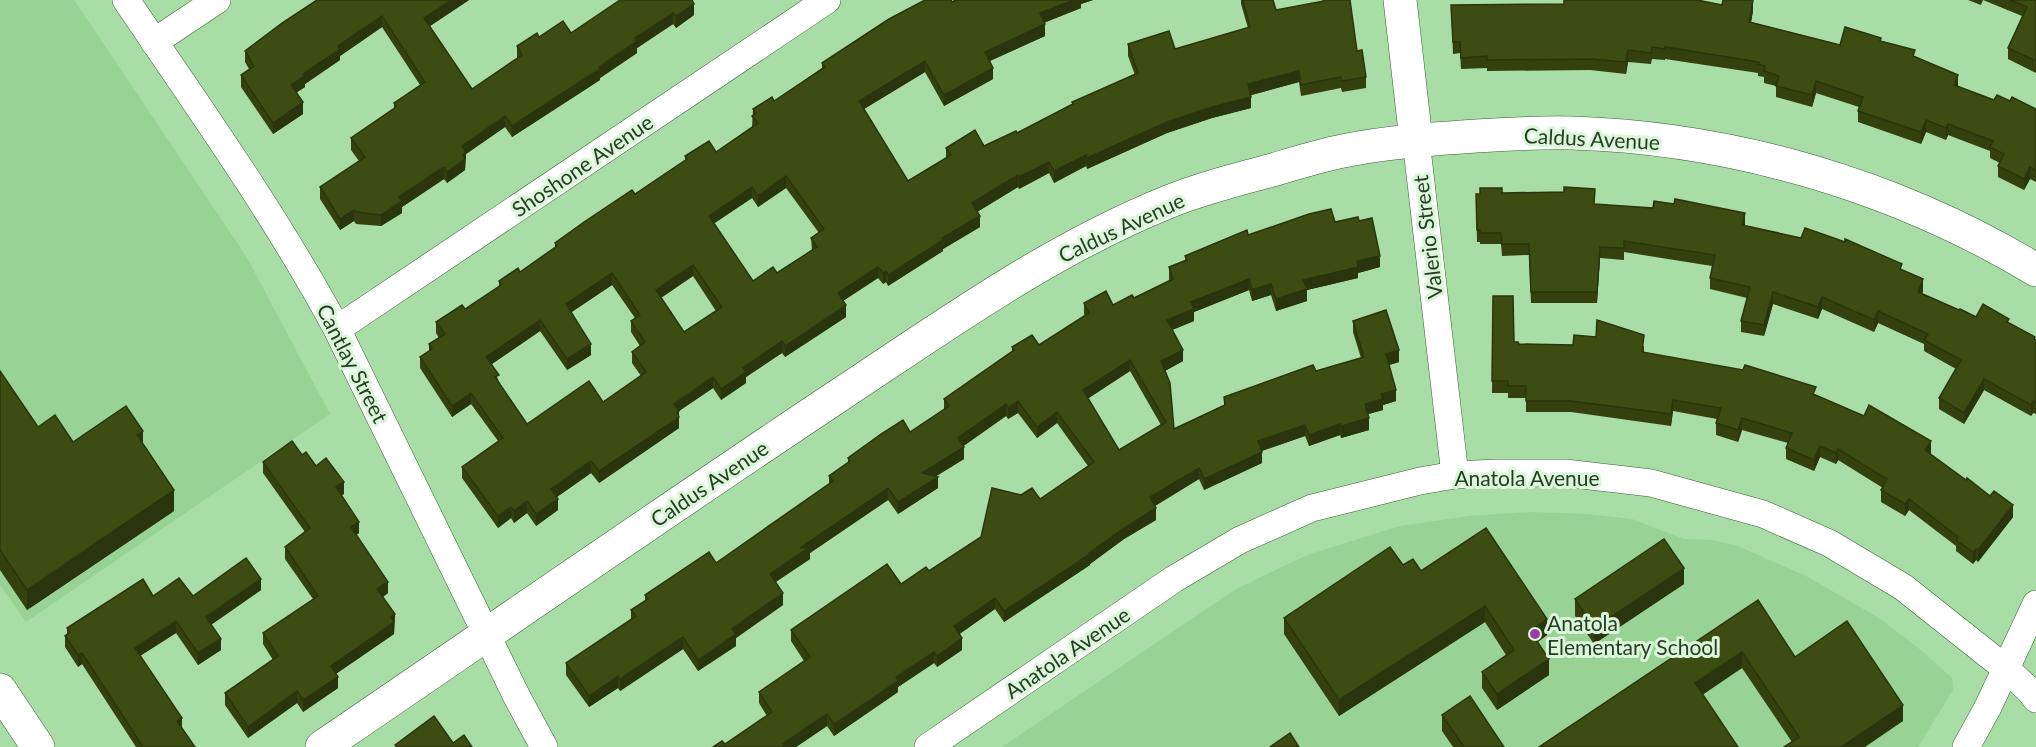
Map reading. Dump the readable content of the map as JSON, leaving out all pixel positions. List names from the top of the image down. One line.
{"streets":{"street":["Caldus Avenue","Shoshone Avenue","Valerio Street","Cantlay Street","Anatola Avenue"]},"crossings":[["Caldus Avenue","Valerio Street"],["Caldus Avenue","Cantlay Street"],["Shoshone Avenue","Cantlay Street"],["Valerio Street","Anatola Avenue"]],"places":["Anatola Elementary School"]}
